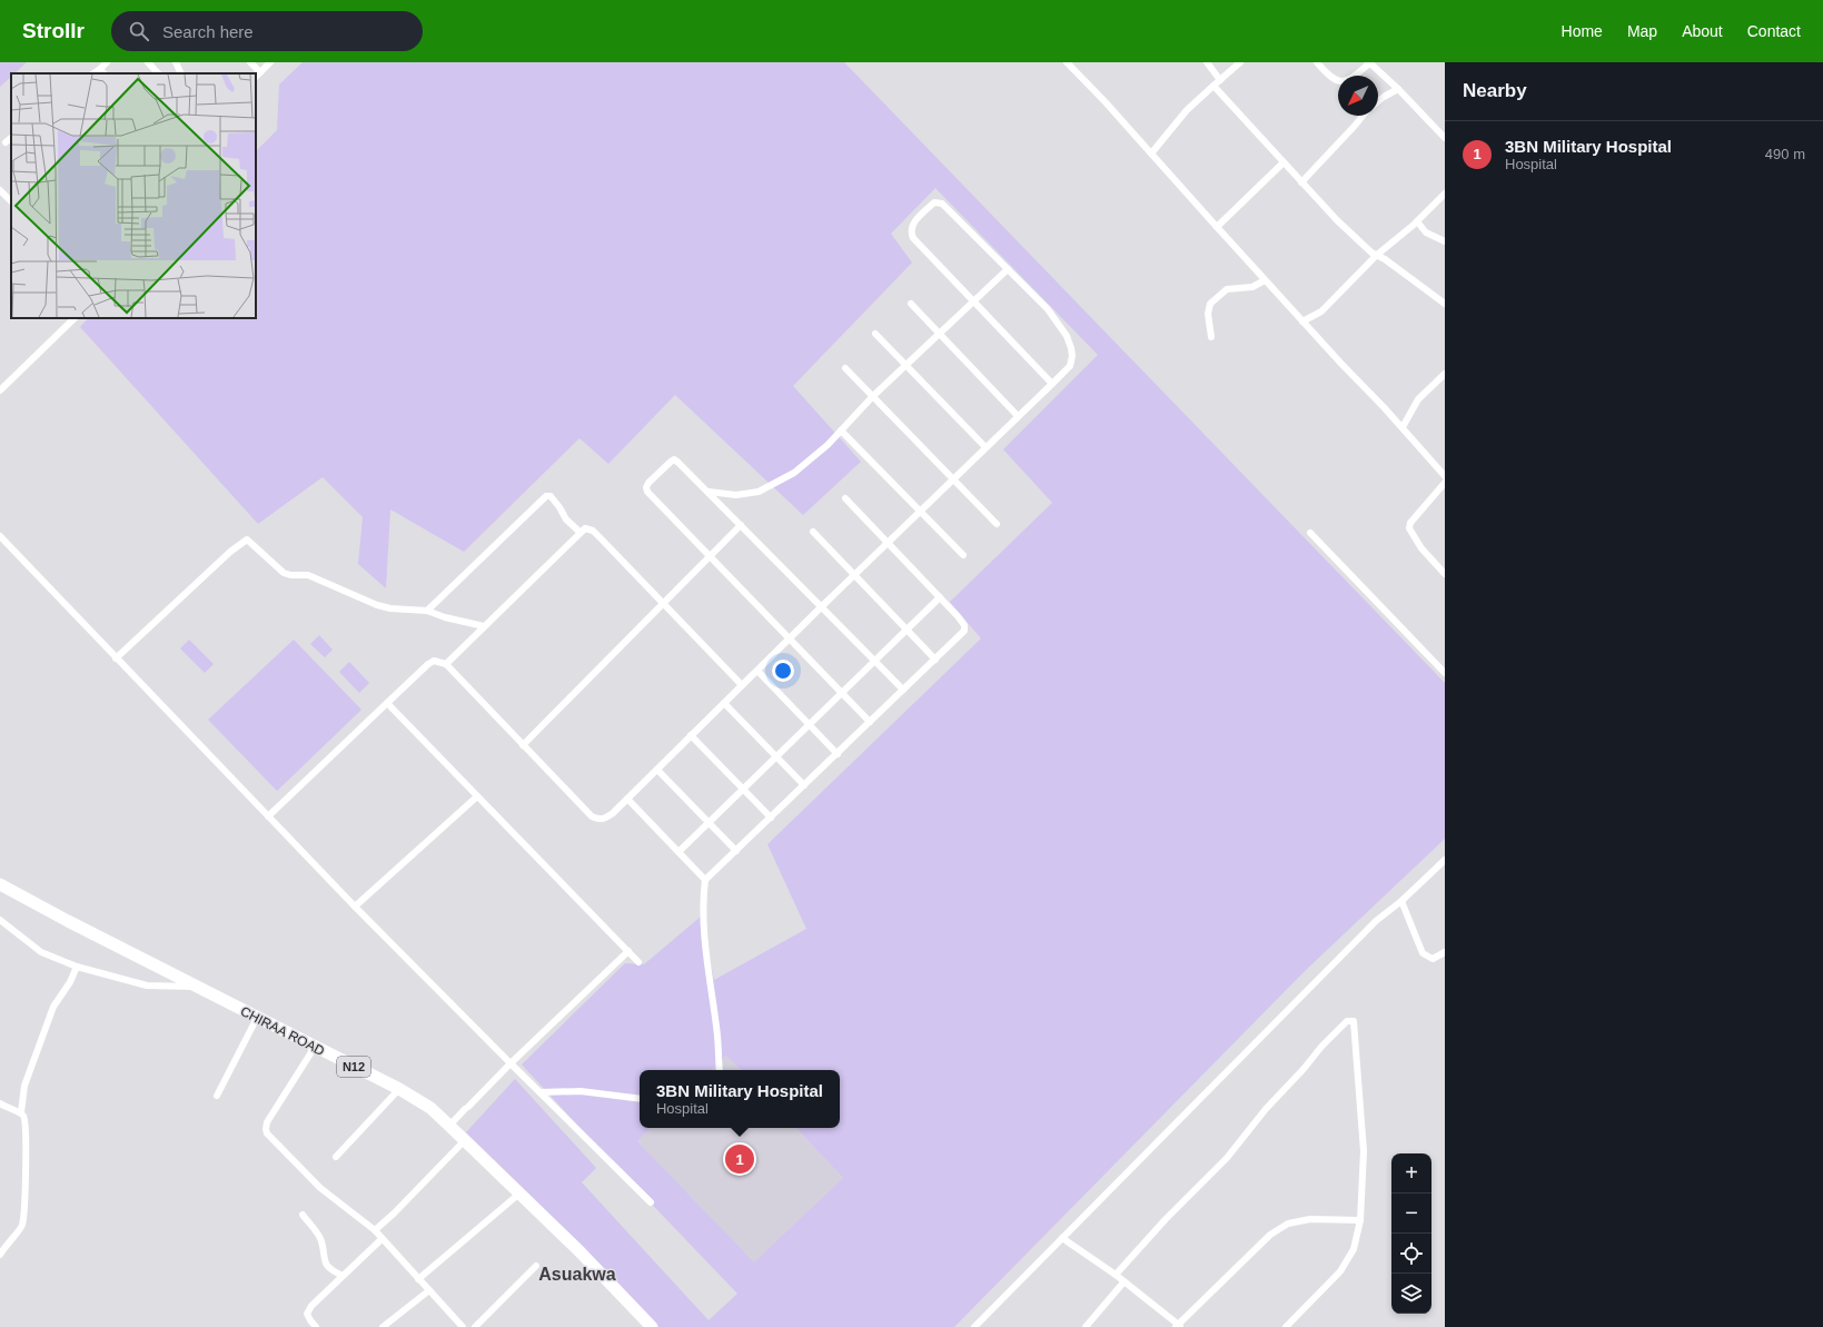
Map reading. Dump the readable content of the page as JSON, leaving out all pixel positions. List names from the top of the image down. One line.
{"streets":{"highway":["CHIRAA ROAD","N12"]},"districts":["Asuakwa"],"north":"bottom left","page":{"header":"Strollr","search":"Search here","nav":["Home","Map","About","Contact"],"heading":"Nearby","list":[{"mark":"1","name":"3BN Military Hospital","note":"Hospital","value":"490 m"}],"popup":["3BN Military Hospital","Hospital"],"pins":"1","map_buttons":["+","−"]}}
